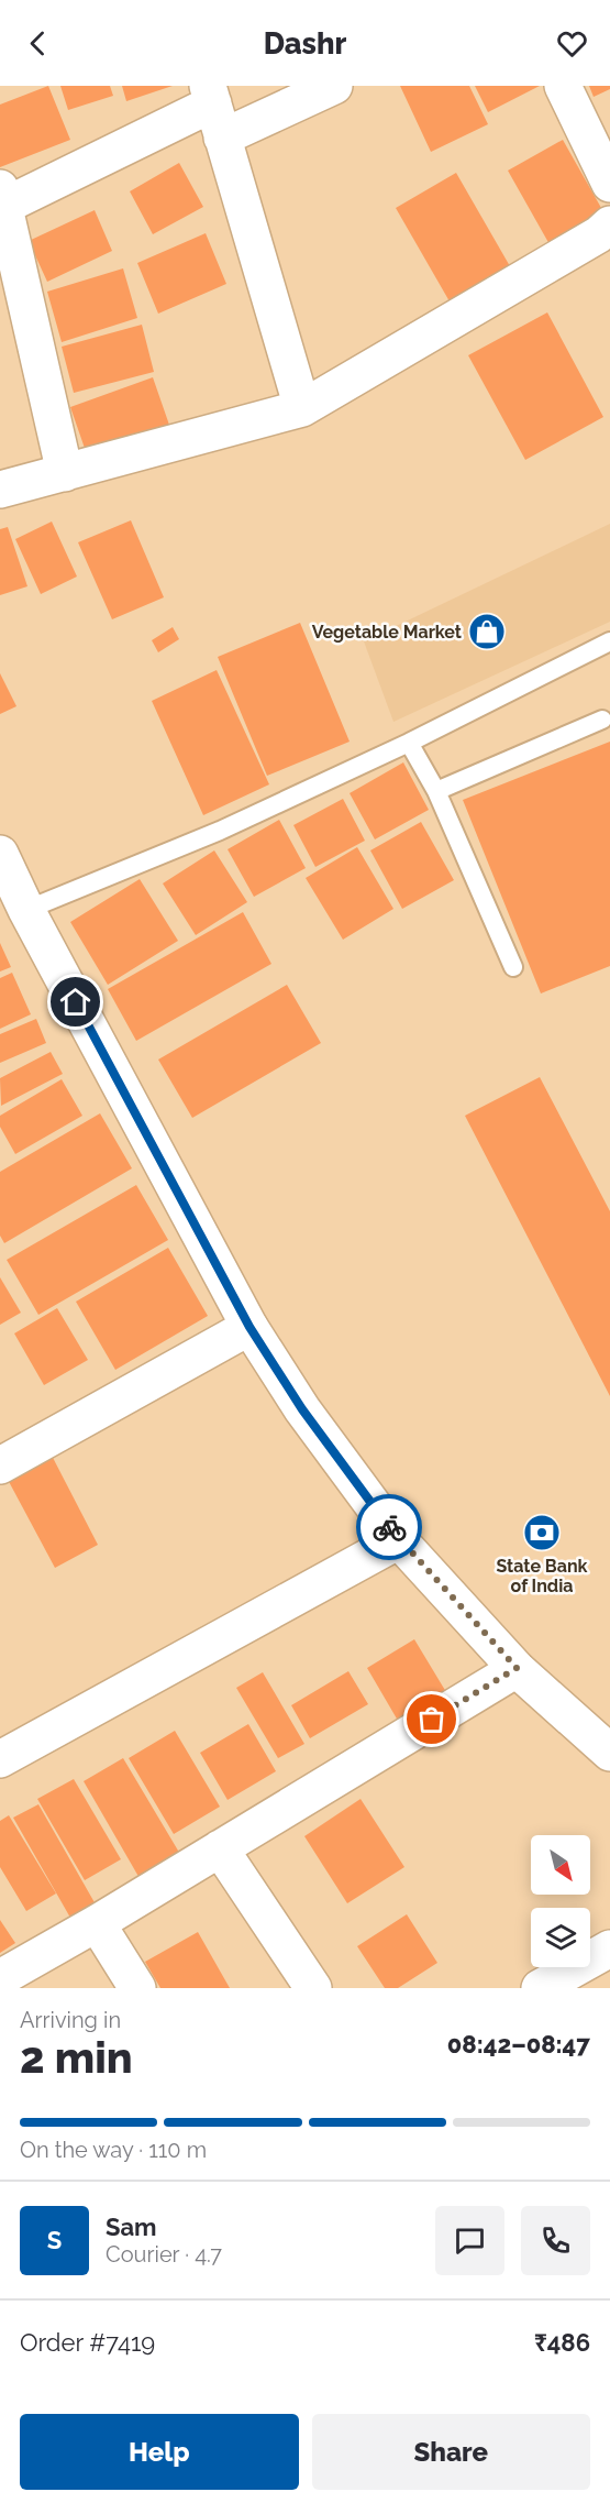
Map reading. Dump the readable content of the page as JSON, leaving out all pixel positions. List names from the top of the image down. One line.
{"places":{"shop":["Vegetable Market"],"bank":["State Bank of India"]},"north":"bottom right","page":{"header":"Dashr","heading":["2 min","Arriving in","08:42–08:47"],"panel":["Sam","Courier · 4.7","Order #7419","₹486"],"bar":"On the way · 110 m","round":"S","buttons":["Help","Share"]}}
